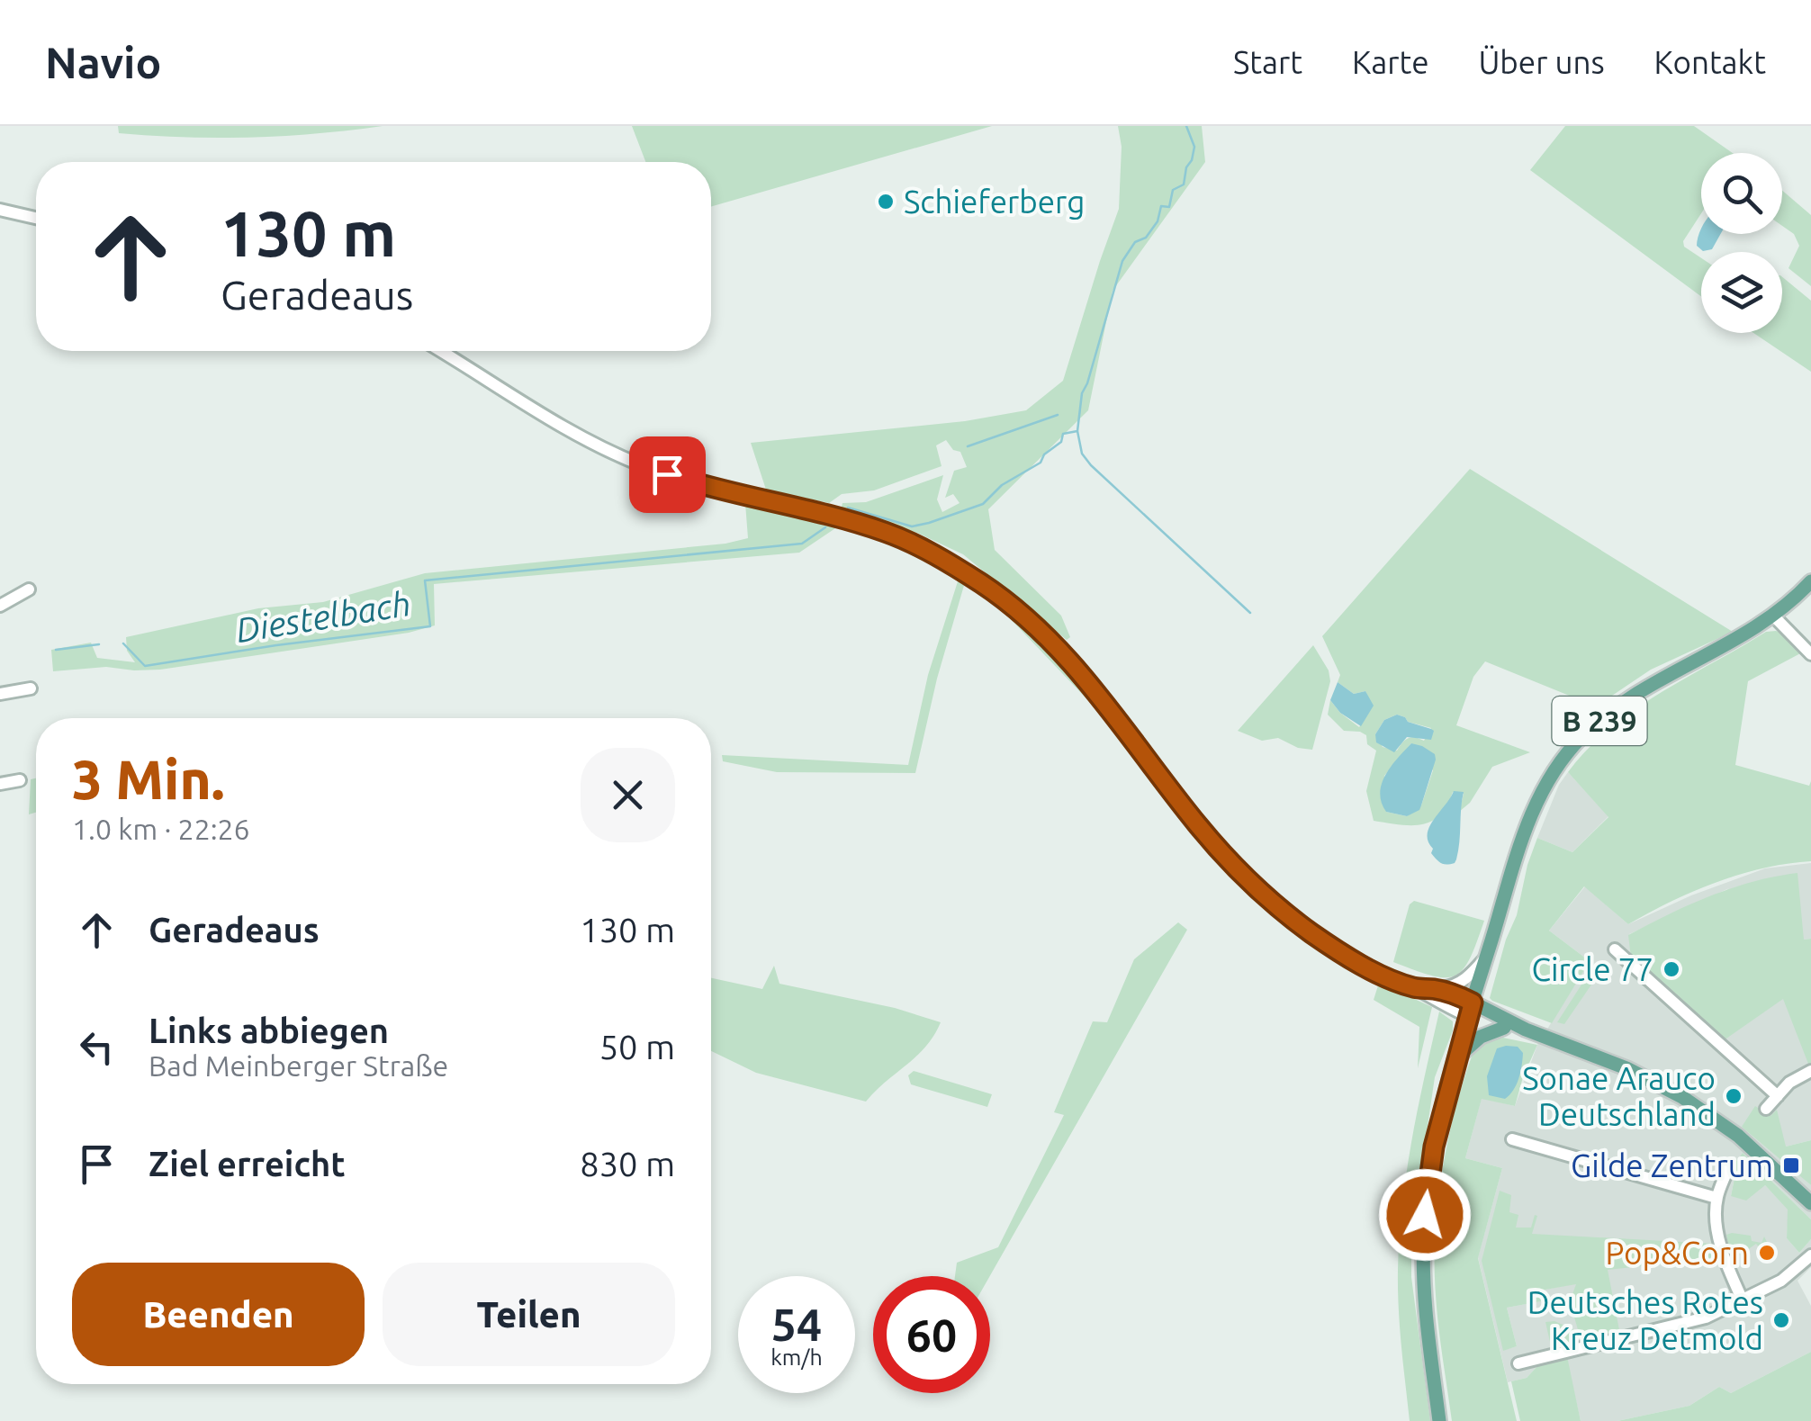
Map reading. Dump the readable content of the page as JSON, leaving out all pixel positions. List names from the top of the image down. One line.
{"streets":{"main road":["B 239"]},"water":["Diestelbach"],"places":{"other":["Schieferberg","Circle 77","Sonae Arauco Deutschland","Pop&Corn","Deutsches Rotes Kreuz Detmold"],"transit":["Gilde Zentrum"]},"page":{"header":"Navio","nav":["Start","Karte","Über uns","Kontakt"],"turn":["130 m","Geradeaus"],"heading":["3 Min.","1.0 km · 22:26"],"list":[{"name":"Geradeaus","value":"130 m"},{"name":"Links abbiegen","note":"Bad Meinberger Straße","value":"50 m"},{"name":"Ziel erreicht","value":"830 m"}],"buttons":["Beenden","Teilen"],"speed":"54 km/h","limit":"60"}}
